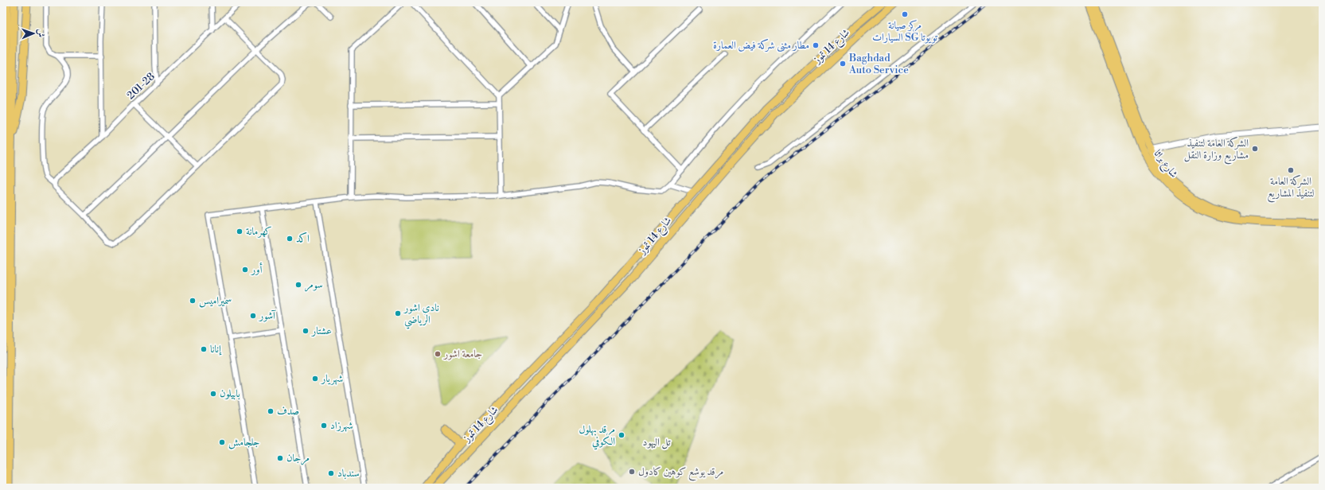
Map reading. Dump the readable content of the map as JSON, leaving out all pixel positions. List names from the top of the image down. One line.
{"streets":{"main road":["شارع 14 تموز","شارع براثا"],"street":["201-28"]},"parks":["تل اليهود"],"places":["مركز صيانة السيارات SG تويوتا","مطار مثنى شركة فيض العمارة","Baghdad Auto Service","الشركة العامة لتنفيذ مشاريع وزارة النقل","الشركة العامة لتنفيذ المشاريع","كهرمانة","اكد","أور","سومر","سميراميس","نادي اشور الرياضي","آشور","عشتار","إنانا","جامعة اشور","شهريار","بابيلون","صدف","شهرزاد","مرقد بهلول الكوفي","جلجامش","مرجان","مرقد يوشع كوهين كادول","سندباد"],"north":"right"}
